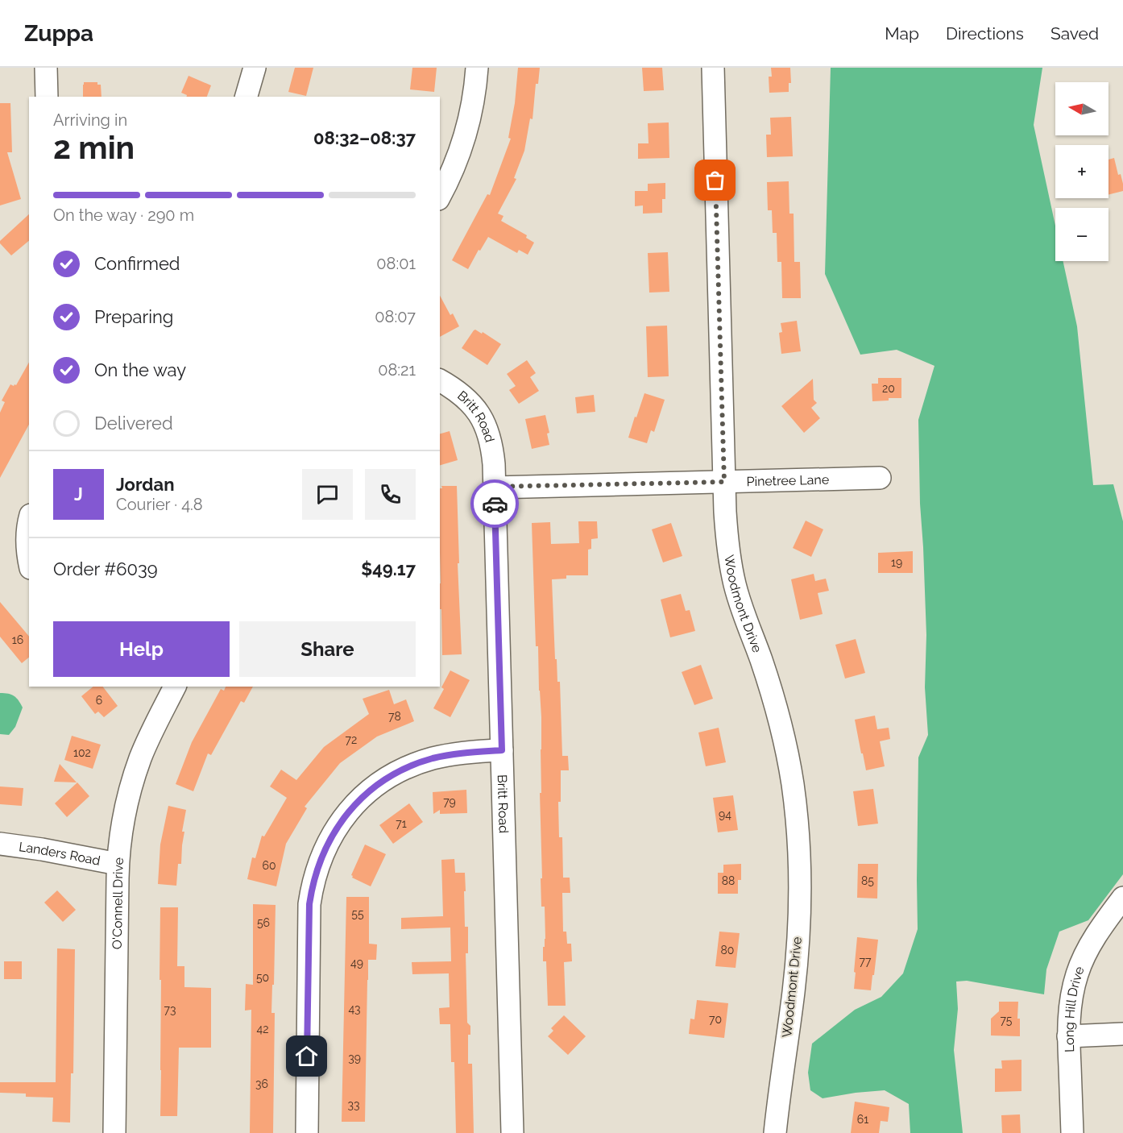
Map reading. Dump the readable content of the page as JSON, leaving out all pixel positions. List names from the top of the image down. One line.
{"streets":{"street":["Britt Road","Pinetree Lane","Woodmont Drive","Landers Road","O'Connell Drive","Long Hill Drive"]},"crossings":[["Britt Road","Pinetree Lane"],["Pinetree Lane","Woodmont Drive"],["Landers Road","O'Connell Drive"]],"house_numbers":["20","19","16","6","78","72","102","79","94","71","60","88","85","55","56","80","77","49","50","43","73","70","75","42","39","36","33","61"],"north":"left","page":{"header":"Zuppa","nav":["Map","Directions","Saved"],"map_buttons":["+","−"],"heading":["2 min","Arriving in","08:32–08:37"],"panel":["Jordan","Courier · 4.8","Order #6039","$49.17"],"bar":"On the way · 290 m","list":[["Confirmed","08:01"],["Preparing","08:07"],["On the way","08:21"],"Delivered"],"round":"J","buttons":["Help","Share"]}}
